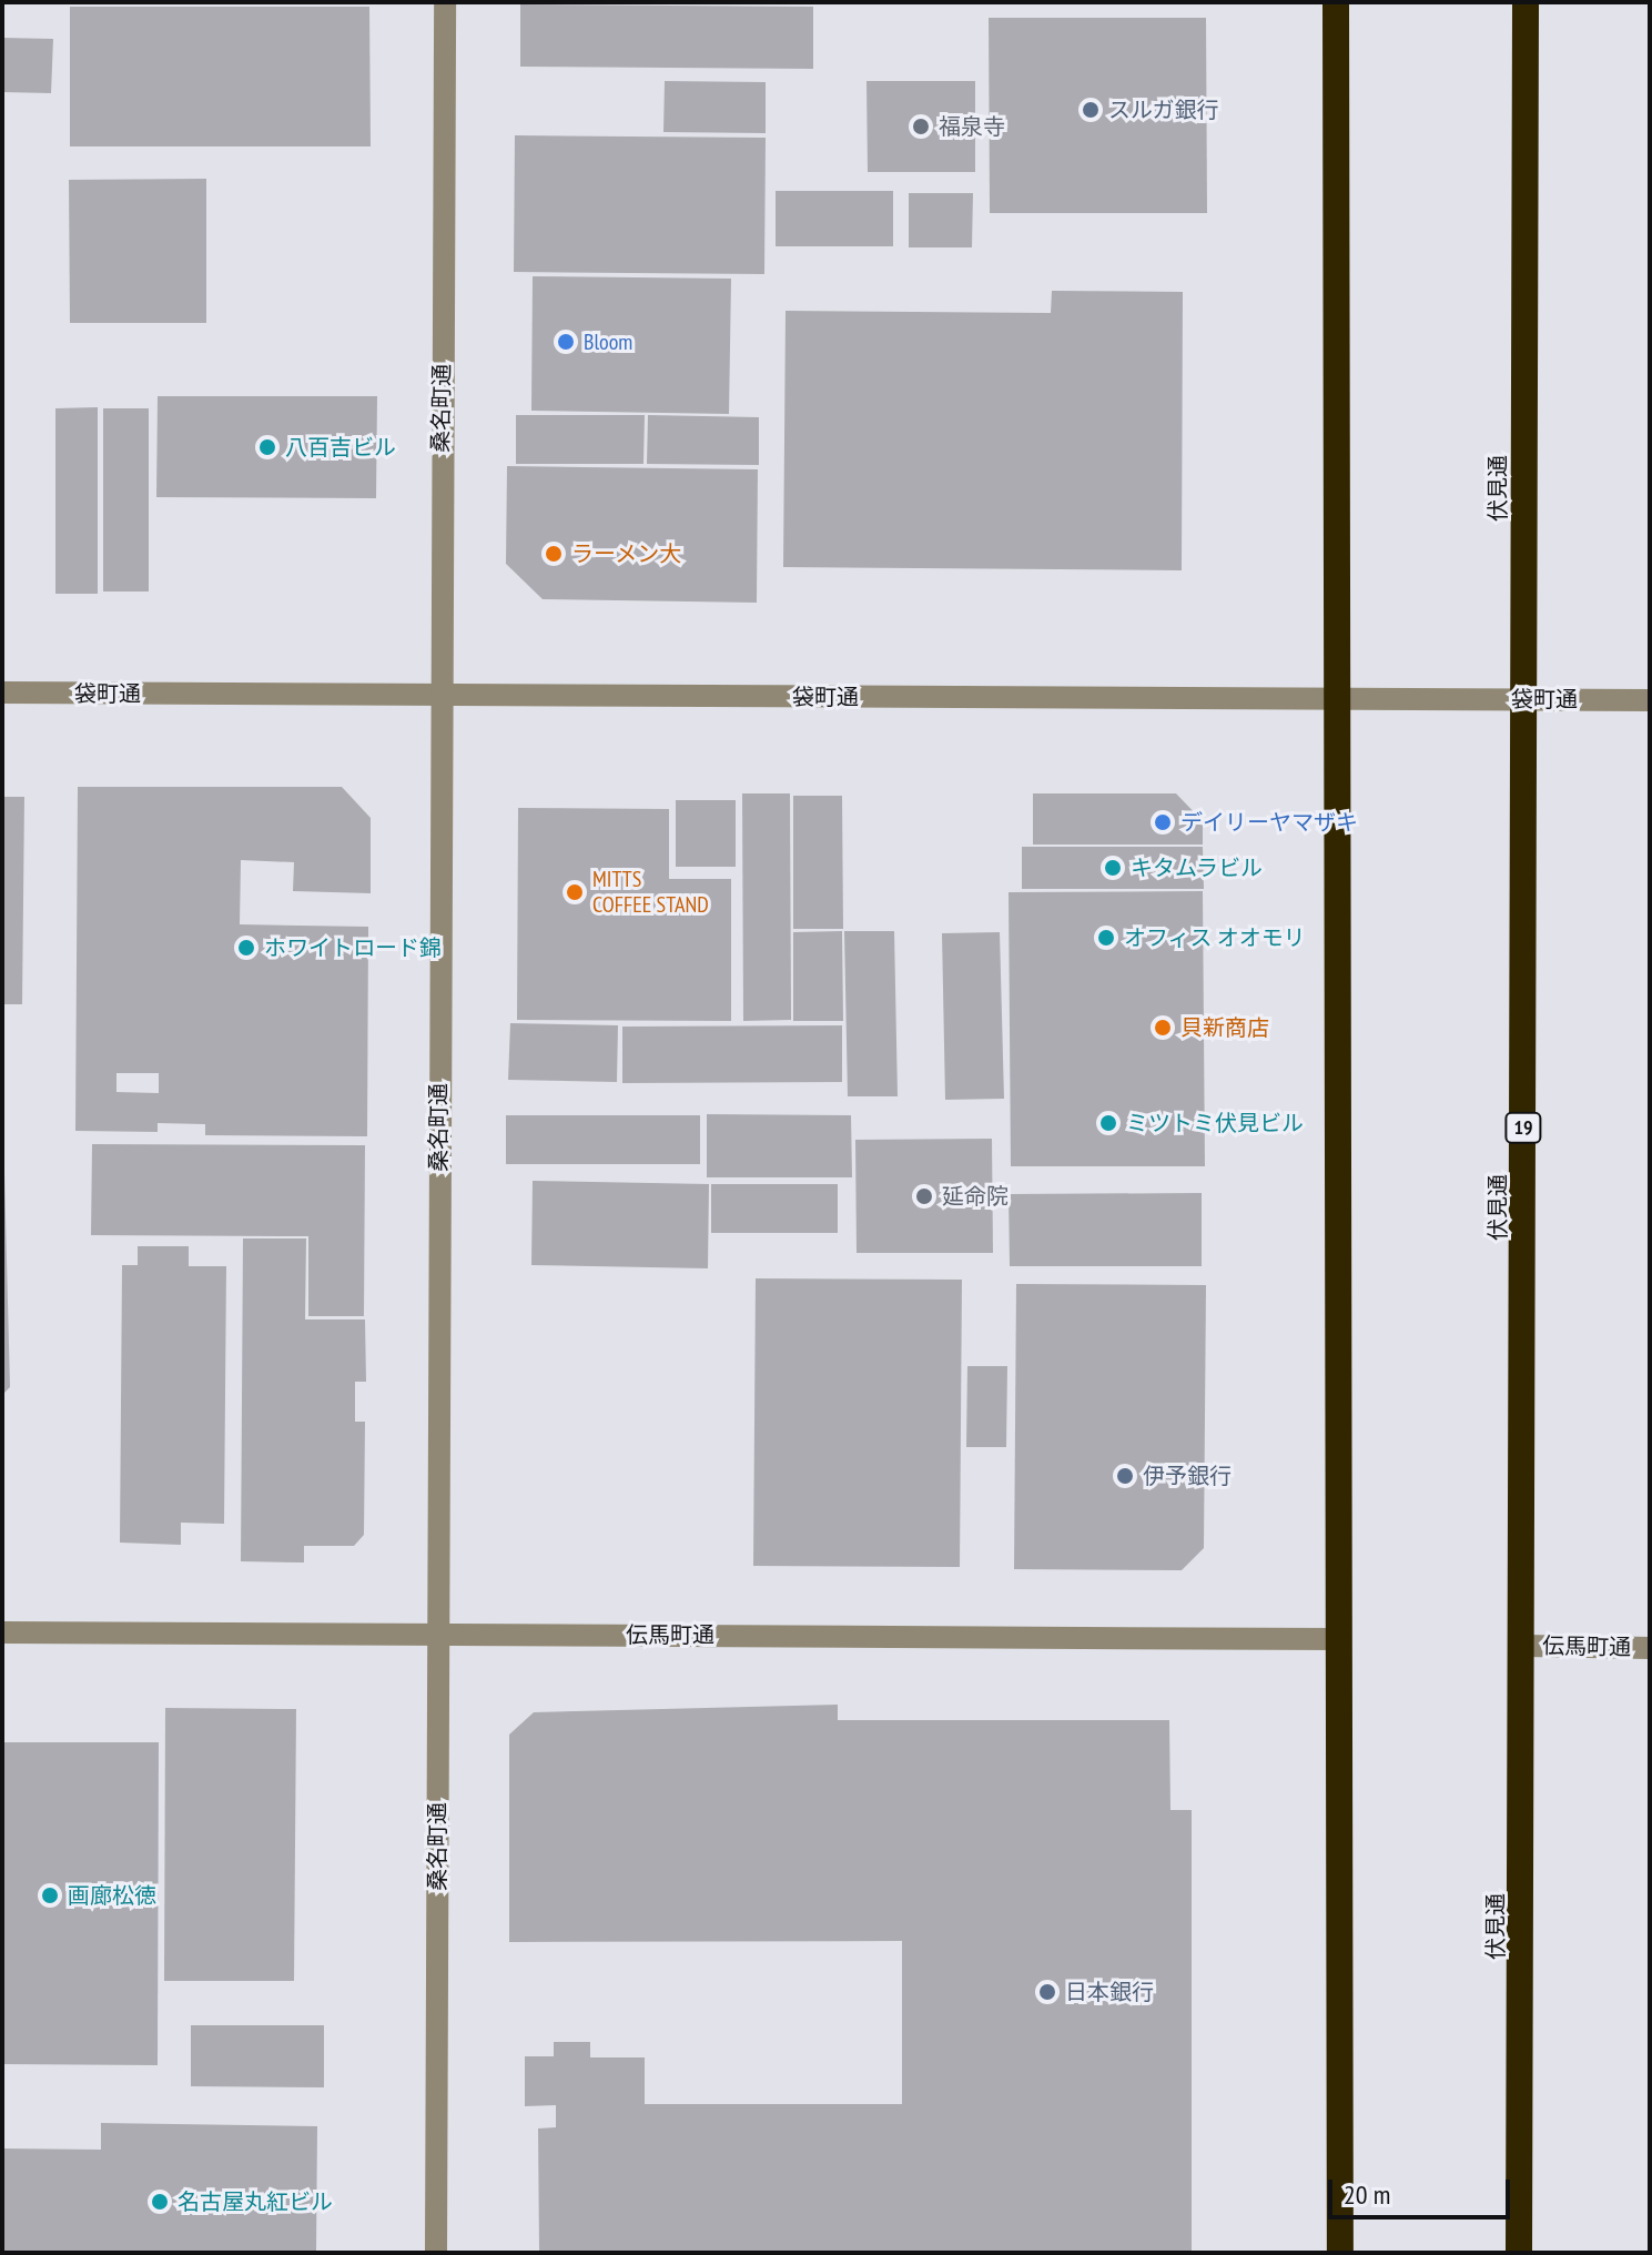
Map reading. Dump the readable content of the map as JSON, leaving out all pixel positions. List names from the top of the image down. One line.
{"streets":{"highway":["伏見通","19"],"street":["桑名町通","袋町通","伝馬町通"]},"crossings":[["桑名町通","袋町通"],["桑名町通","伝馬町通"],["伏見通","袋町通"],["伏見通","伝馬町通"]],"places":["スルガ銀行","福泉寺","Bloom","八百吉ビル","ラーメン大","デイリーヤマザキ","キタムラビル","MITTS COFFEE STAND","オフィス オオモリ","ホワイトロード錦","貝新商店","ミツトミ伏見ビル","延命院","伊予銀行","画廊松徳","日本銀行","名古屋丸紅ビル"],"scale_bar":"20 m"}
